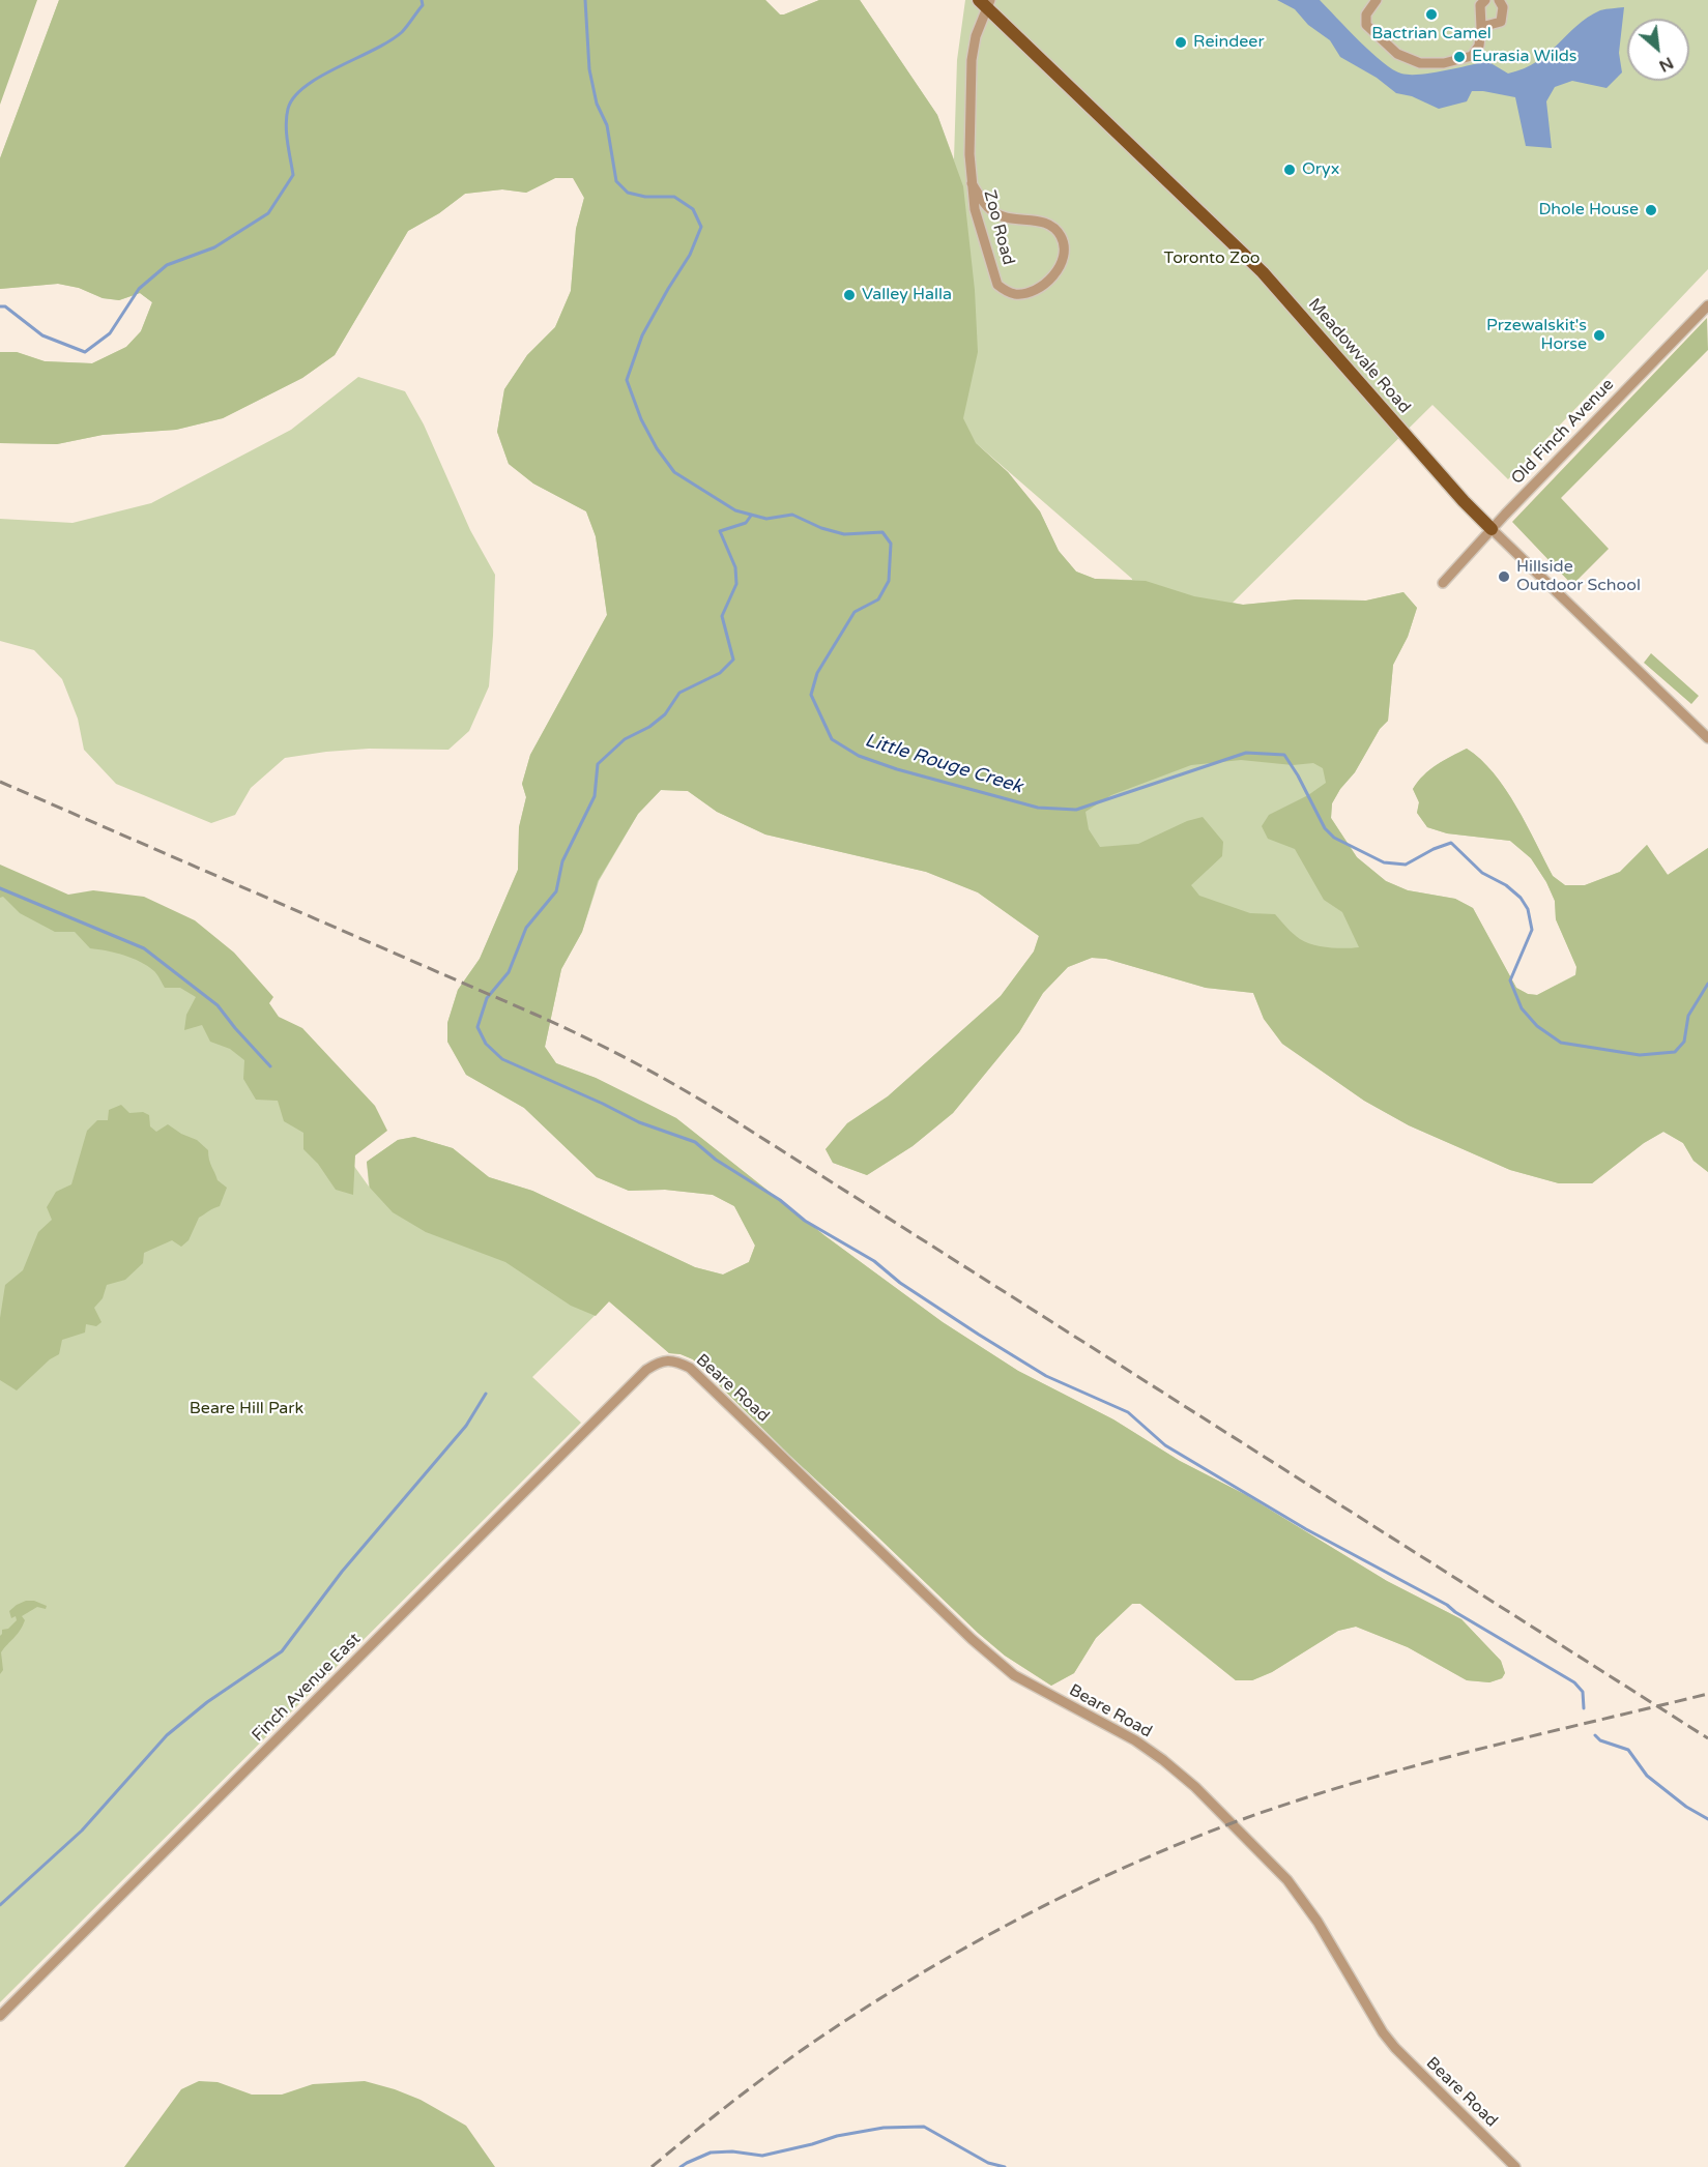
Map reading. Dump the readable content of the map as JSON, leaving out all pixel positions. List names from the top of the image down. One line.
{"streets":{"main road":["Meadowvale Road"],"street":["Zoo Road","Old Finch Avenue","Beare Road","Finch Avenue East"]},"crossings":[["Zoo Road","Meadowvale Road"],["Meadowvale Road","Old Finch Avenue"],["Beare Road","Finch Avenue East"]],"water":["Little Rouge Creek"],"parks":["Toronto Zoo","Beare Hill Park"],"places":["Bactrian Camel","Reindeer","Eurasia Wilds","Oryx","Dhole House","Valley Halla","Przewalskit's Horse","Hillside Outdoor School"],"north":"bottom right"}
